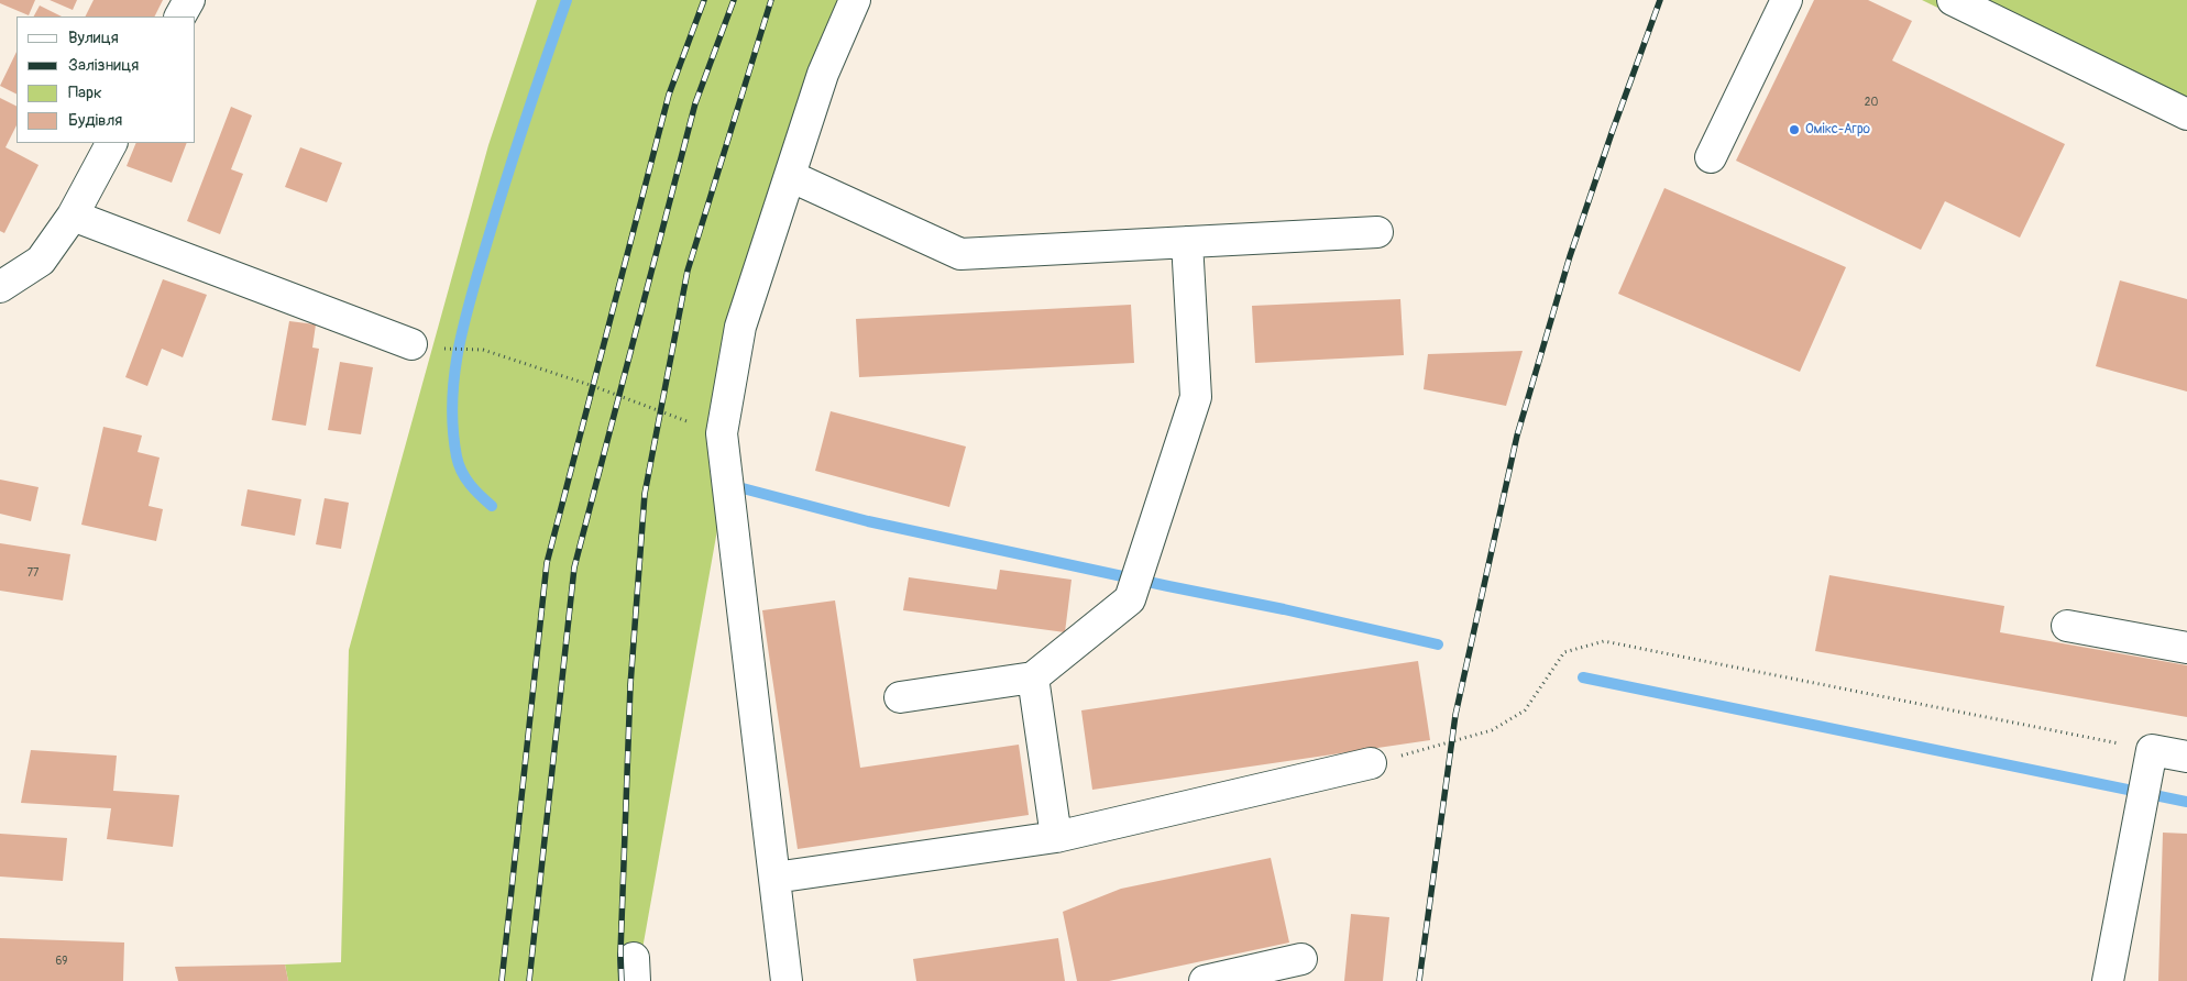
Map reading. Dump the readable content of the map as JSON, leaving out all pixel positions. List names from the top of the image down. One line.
{"places":["Омiкс-Агро"],"house_numbers":["20","77","69"],"legend":["Вулиця","Залізниця","Парк","Будівля"]}
